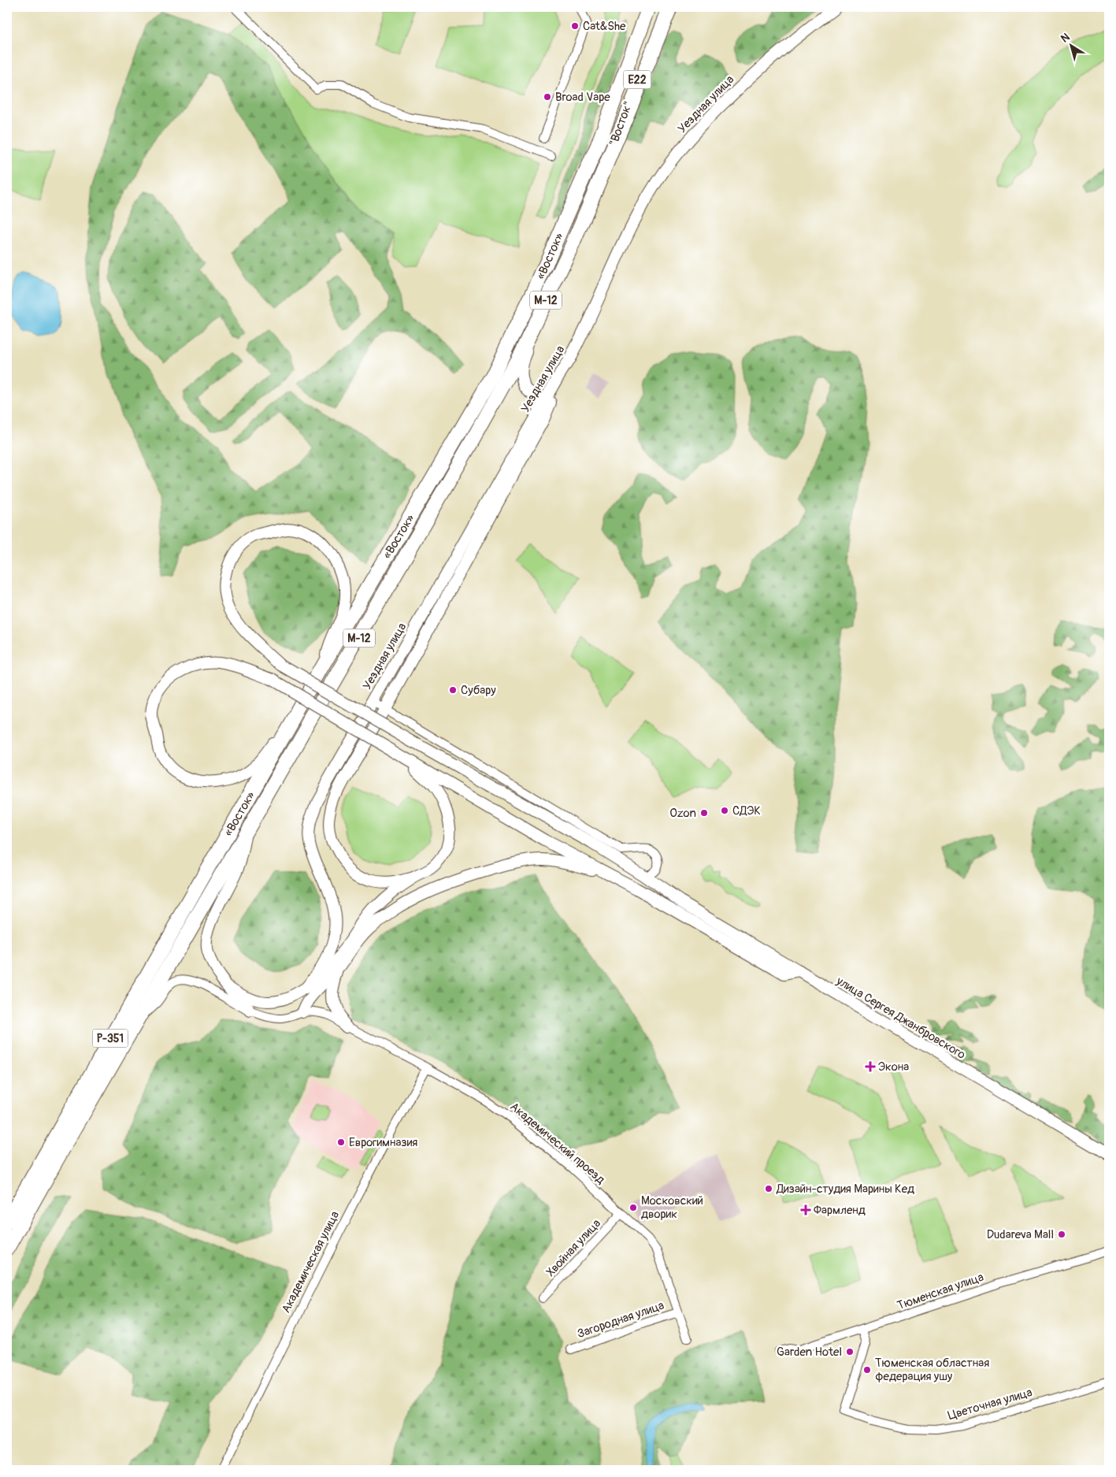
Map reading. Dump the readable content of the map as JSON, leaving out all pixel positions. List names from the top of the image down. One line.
{"streets":{"highway":["E22","\"Восток\"","«Восток»","М-12","Р-351"],"street":["Уездная улица","улица Сергея Джанбровского","Академический проезд","Хвойная улица","Академическая улица","Тюменская улица","Загородная улица","Цветочная улица"]},"crossings":[["\"Восток\"","«Восток»"],["«Восток»","улица Сергея Джанбровского"],["«Восток»","Р-351"],["Академический проезд","Хвойная улица"],["Академический проезд","Академическая улица"],["Академический проезд","Загородная улица"],["Тюменская улица","Цветочная улица"]],"places":{"other":["Cat&She","Broad Vape","Субару","СДЭК","Ozon","Еврогимназия","Дизайн-студия Марины Кед","Московский дворик","Dudareva Mall","Garden Hotel","Тюменская областная федерация ушу"],"health":["Экона","Фармленд"]},"north":"top left"}
